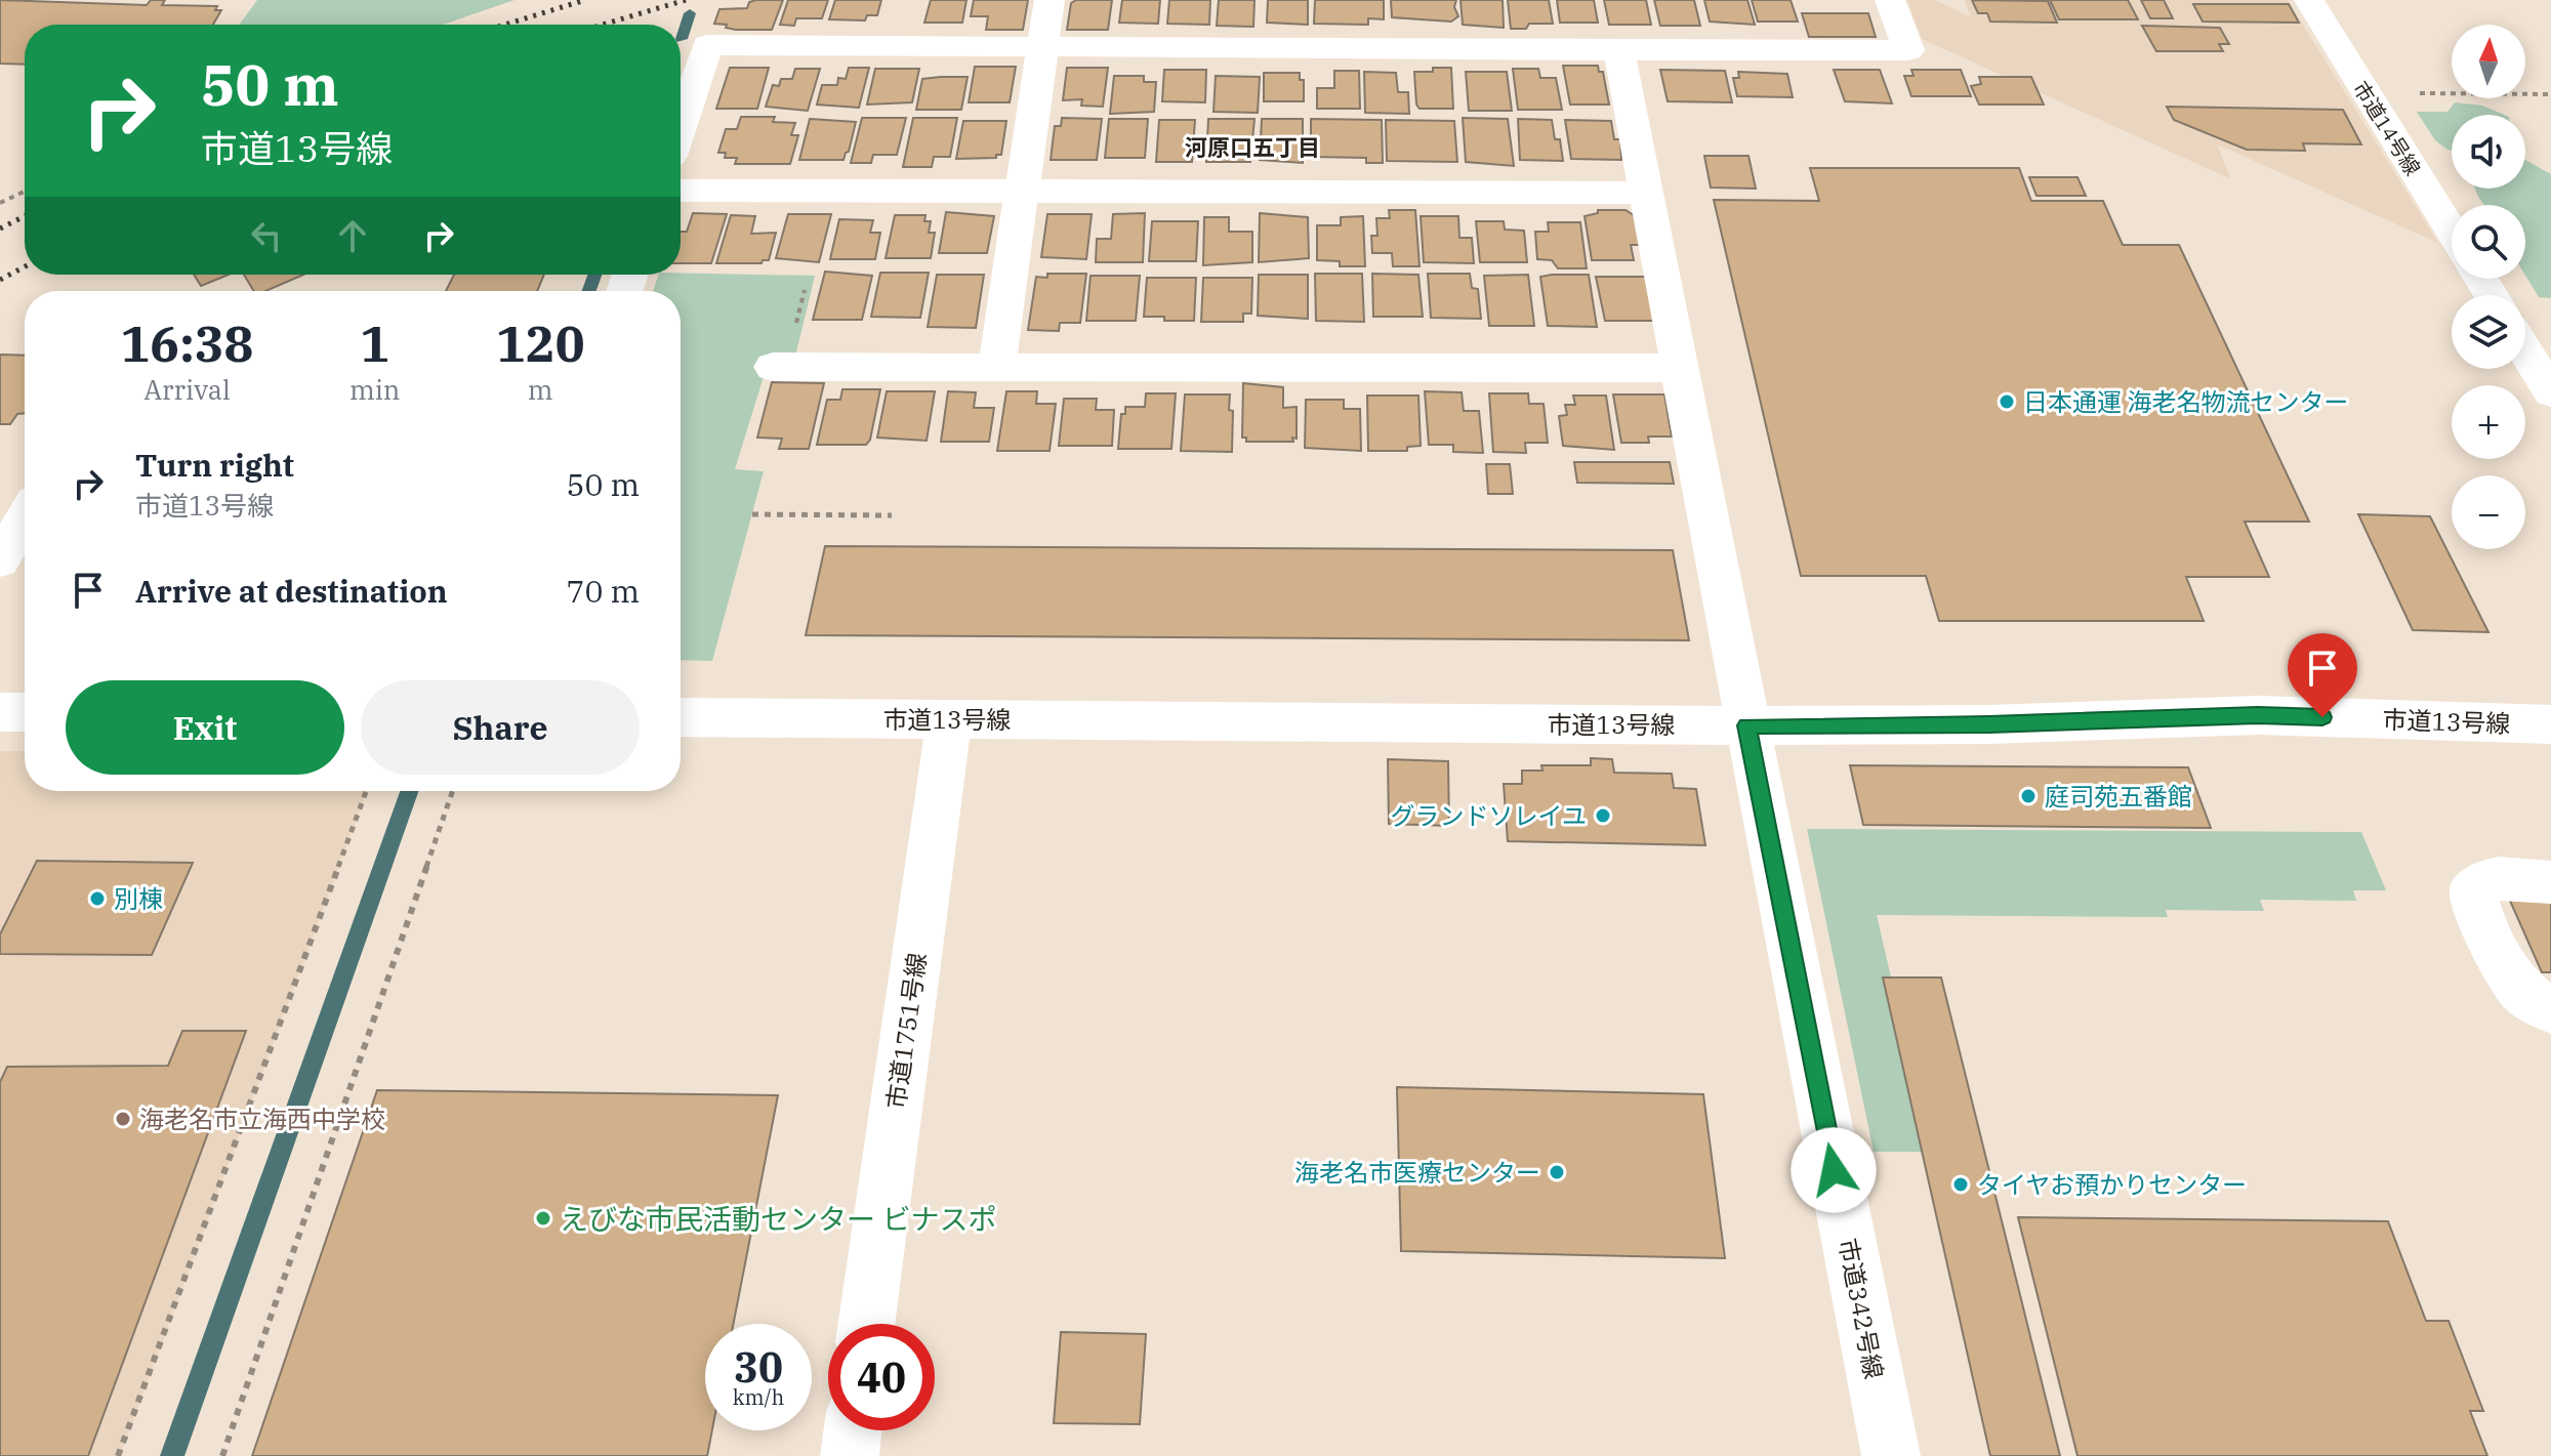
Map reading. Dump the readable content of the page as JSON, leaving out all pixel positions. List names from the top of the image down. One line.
{"streets":{"street":["市道14号線","市道13号線","市道1751号線","市道342号線"]},"crossings":[["市道13号線","市道1751号線"],["市道13号線","市道342号線"]],"districts":["河原口五丁目"],"places":["日本通運 海老名物流センター","庭司苑五番館","グランドソレイユ","別棟","海老名市立海西中学校","海老名市医療センター","タイヤお預かりセンター","えびな市民活動センター ビナスポ"],"north":"top","page":{"map_buttons":["+","−"],"turn":["50 m","市道13号線"],"eta":["16:38","Arrival","1","min","120","m"],"list":[{"name":"Turn right","note":"市道13号線","value":"50 m"},{"name":"Arrive at destination","value":"70 m"}],"buttons":["Exit","Share"],"speed":"30 km/h","limit":"40"}}
